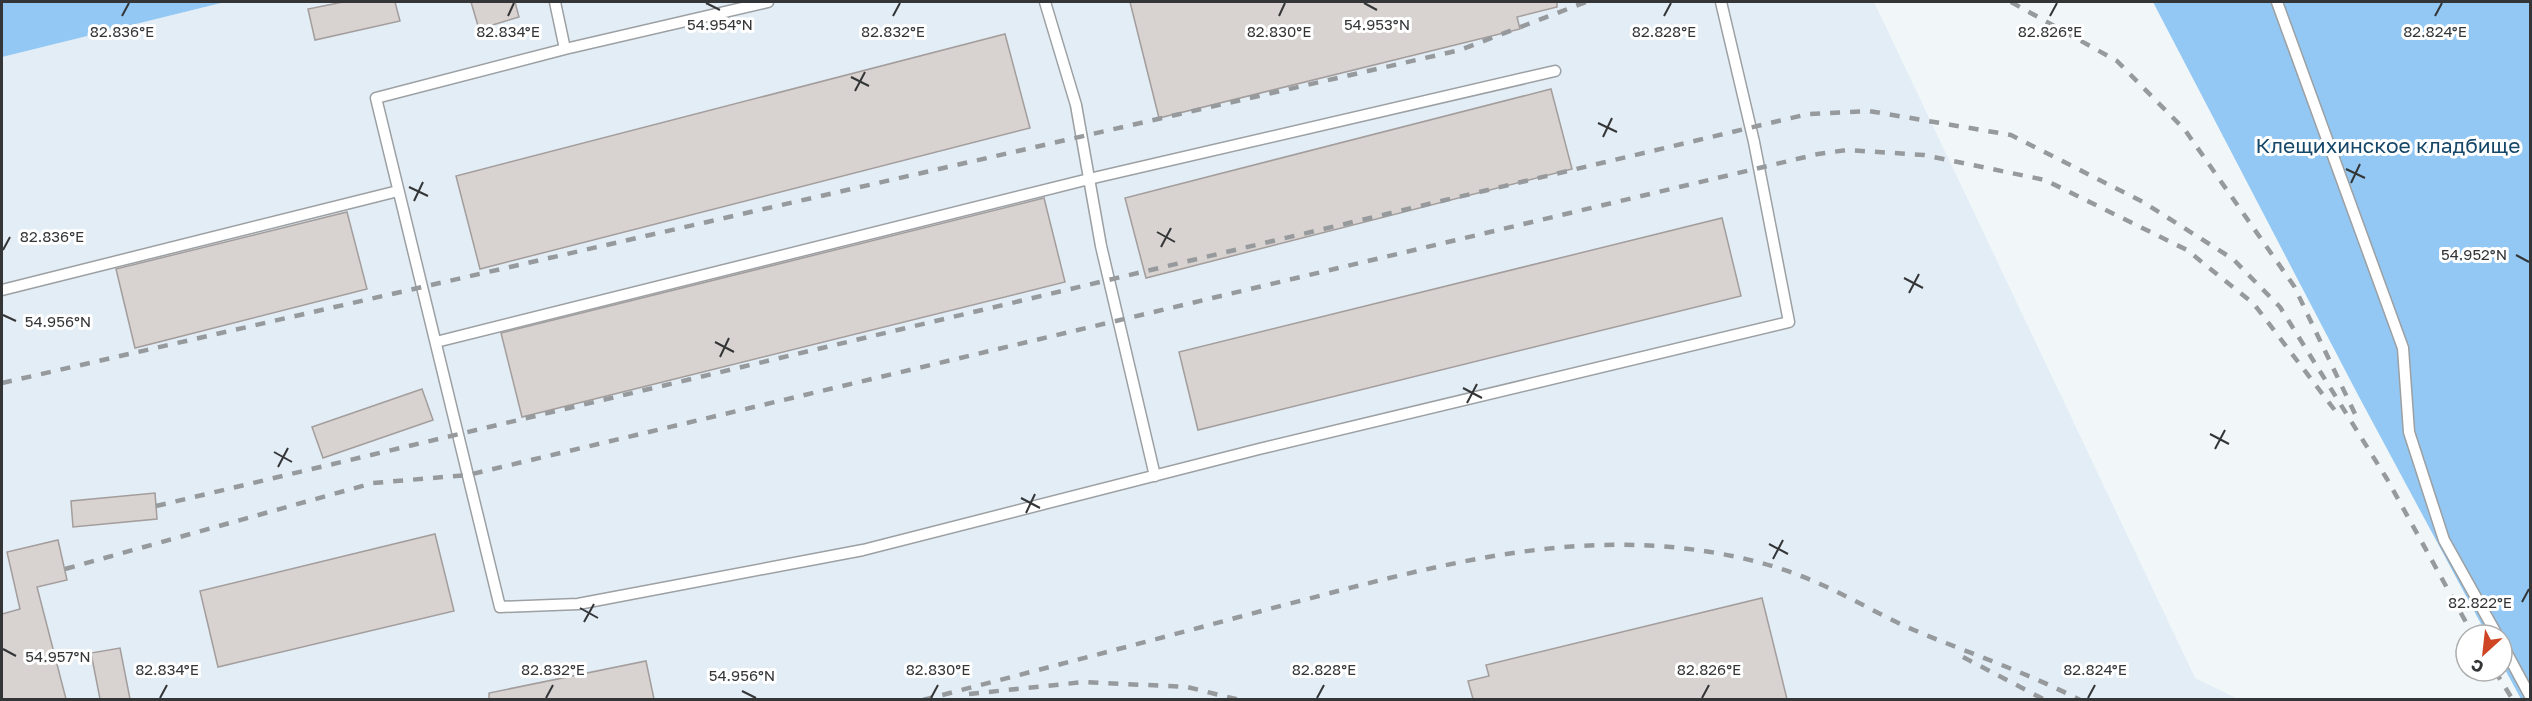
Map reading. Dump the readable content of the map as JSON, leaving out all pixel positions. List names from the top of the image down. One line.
{"parks":["Клещихинское кладбище"],"north":"bottom left","coordinates":["54.954°N","54.953°N","82.836°E","82.834°E","82.832°E","82.830°E","82.828°E","82.826°E","82.824°E","54.952°N","54.956°N","82.822°E","54.957°N"]}
